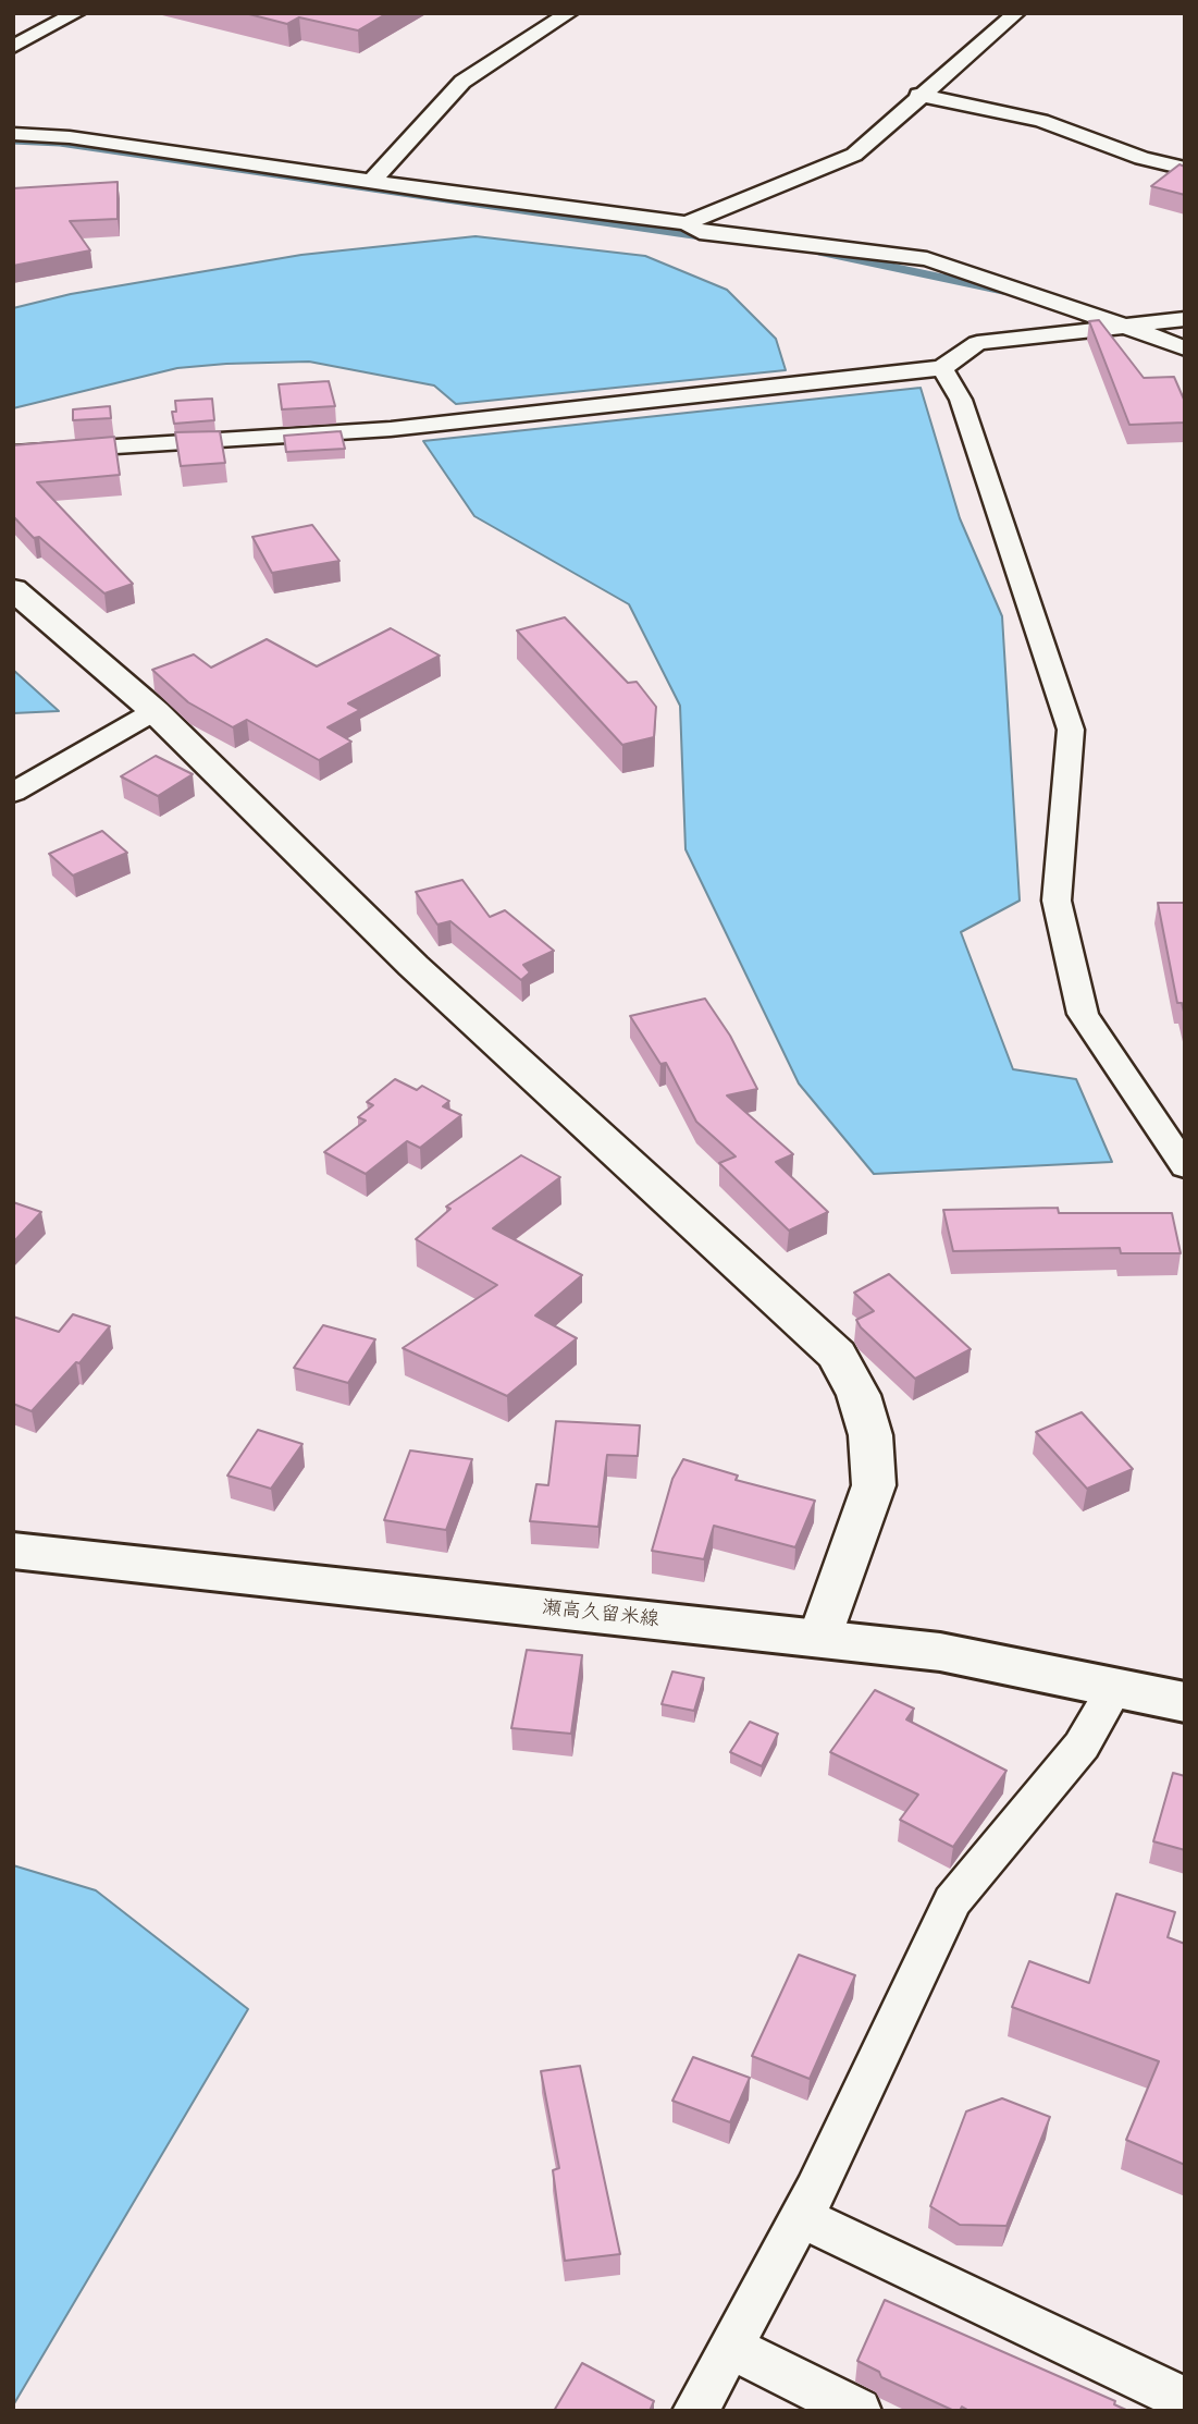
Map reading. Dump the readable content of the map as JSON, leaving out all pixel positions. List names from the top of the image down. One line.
{"streets":{"main road":["瀬高久留米線"]}}
